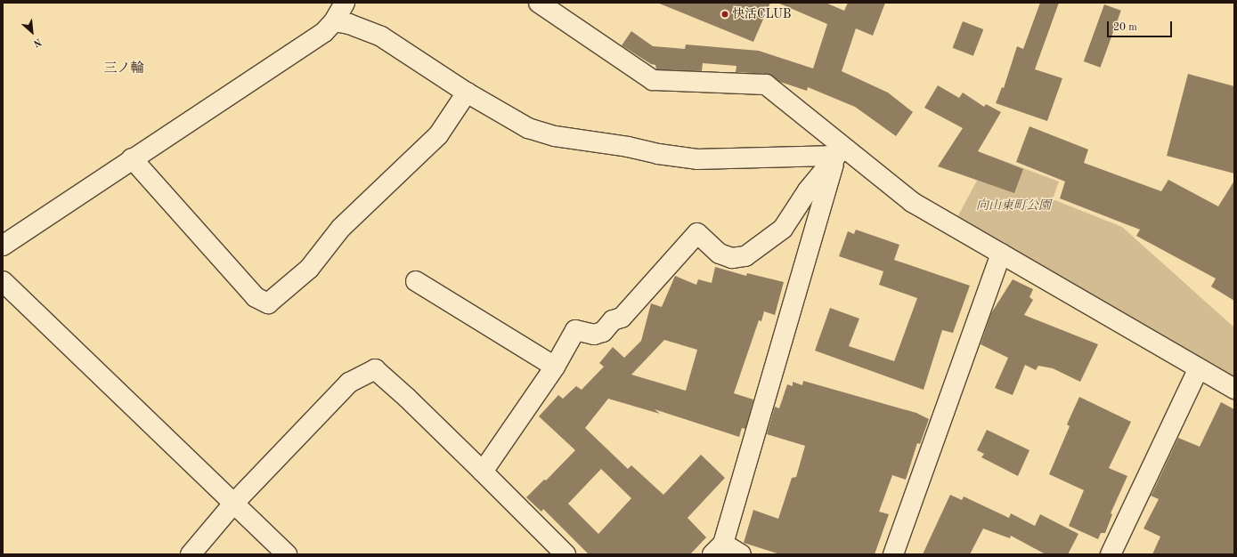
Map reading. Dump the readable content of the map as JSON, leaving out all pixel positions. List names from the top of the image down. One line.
{"districts":["三ノ輪"],"parks":["向山東町公園"],"places":["快活CLUB"],"scale_bar":"20 m","north":"bottom right"}
